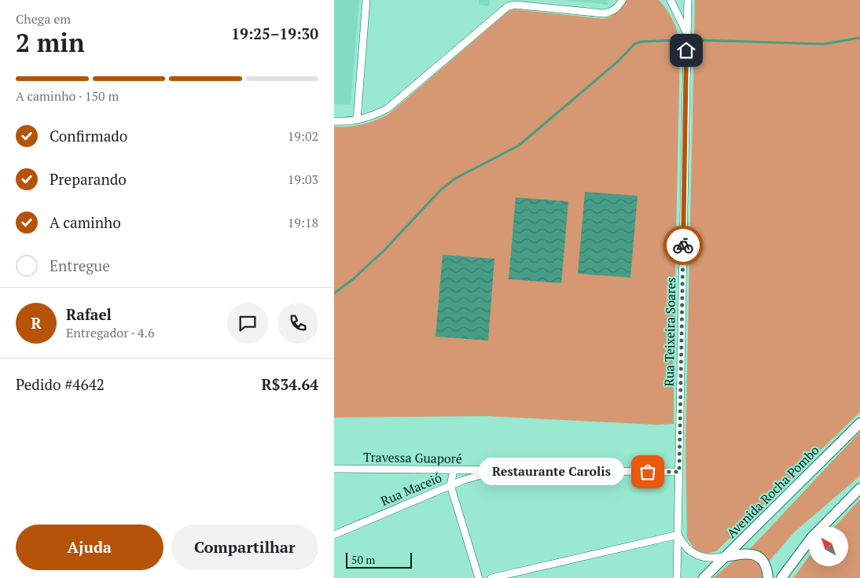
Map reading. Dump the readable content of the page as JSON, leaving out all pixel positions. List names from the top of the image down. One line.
{"streets":{"main road":["Avenida Rocha Pombo"],"street":["Rua Teixeira Soares","Travessa Guaporé","Rua Maceió"]},"crossings":[["Rua Teixeira Soares","Travessa Guaporé"],["Travessa Guaporé","Rua Maceió"]],"places":["Restaurante Carolis"],"scale_bar":"50 m","north":"top left","page":{"heading":["2 min","Chega em","19:25–19:30"],"panel":["Rafael","Entregador · 4.6","Pedido #4642","R$34.64"],"bar":"A caminho · 150 m","list":[["Confirmado","19:02"],["Preparando","19:03"],["A caminho","19:18"],"Entregue"],"round":"R","bubble":"Restaurante Carolis","buttons":["Ajuda","Compartilhar"],"scale":"50 m"}}
